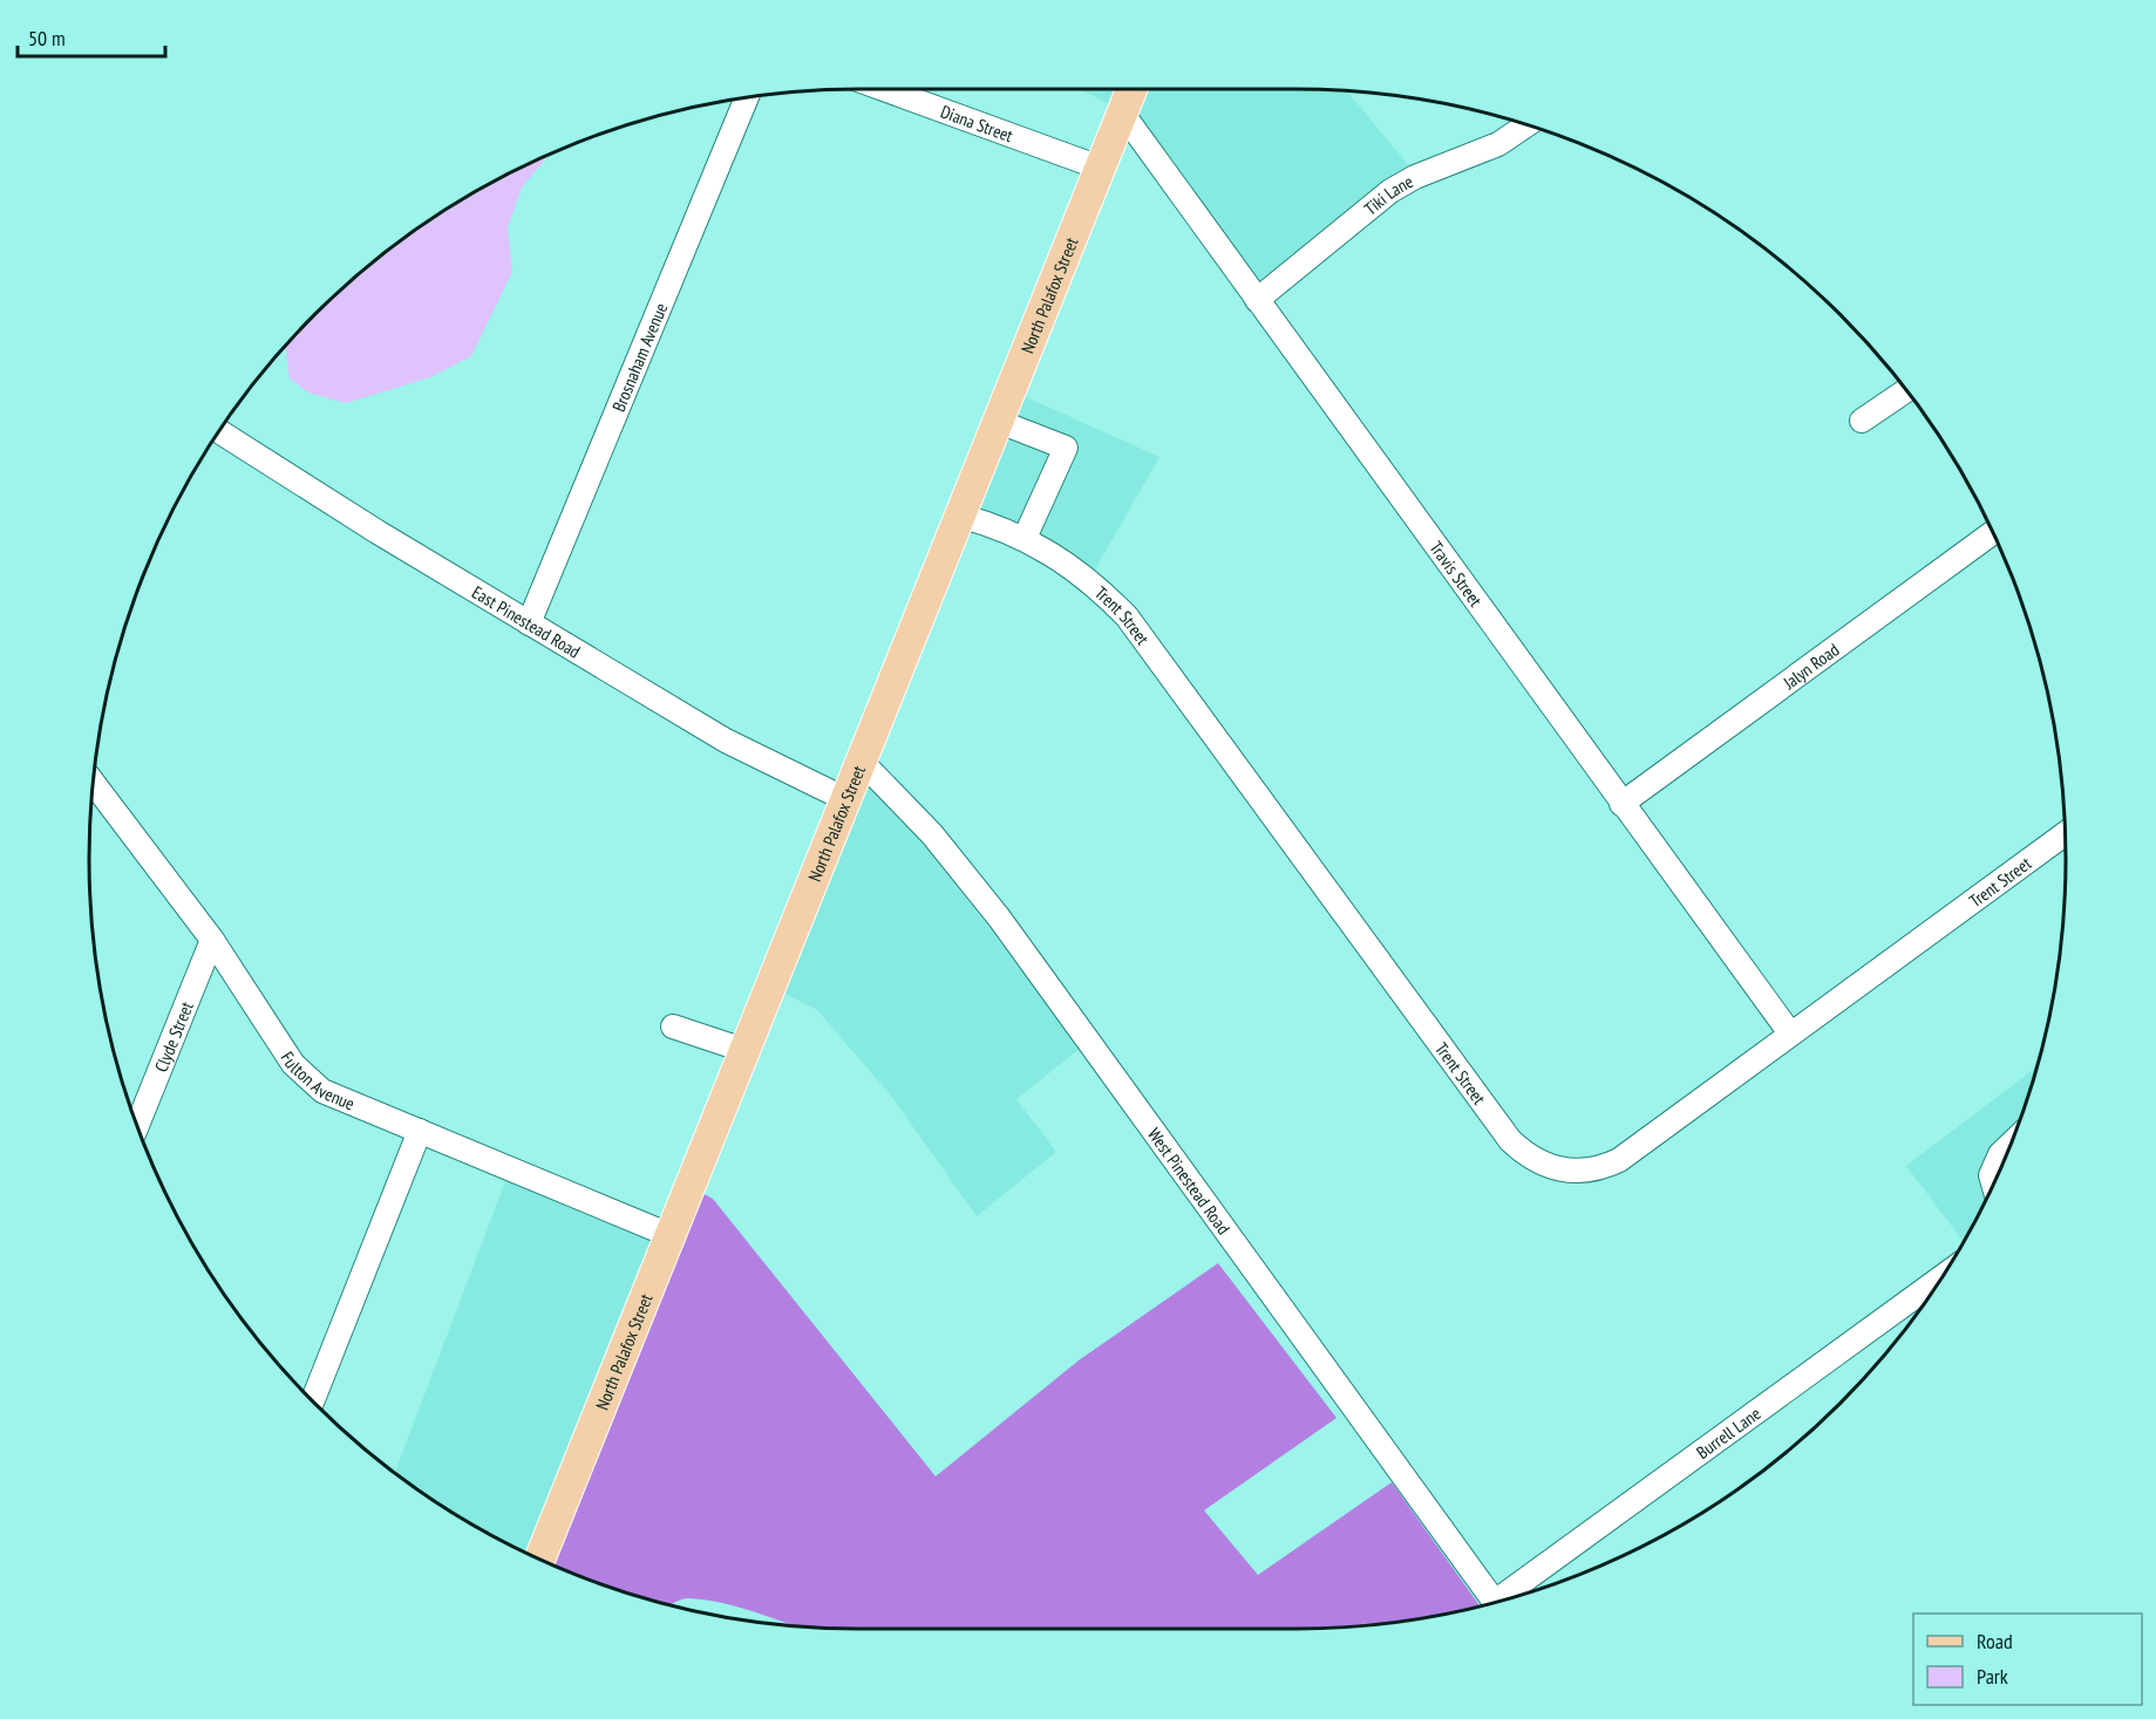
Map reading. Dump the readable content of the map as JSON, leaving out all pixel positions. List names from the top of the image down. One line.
{"streets":{"main road":["North Palafox Street"],"street":["Diana Street","Tiki Lane","Brosnaham Avenue","Travis Street","Trent Street","East Pinestead Road","Jalyn Road","Clyde Street","Fulton Avenue","West Pinestead Road","Burrell Lane"]},"crossings":[["Diana Street","North Palafox Street"],["Tiki Lane","Travis Street"],["North Palafox Street","Travis Street"],["North Palafox Street","Trent Street"],["North Palafox Street","East Pinestead Road"],["North Palafox Street","Fulton Avenue"],["North Palafox Street","West Pinestead Road"],["Brosnaham Avenue","East Pinestead Road"],["Travis Street","Trent Street"],["Travis Street","Jalyn Road"],["Clyde Street","Fulton Avenue"]],"legend":["Road","Park"],"scale_bar":"50 m"}
